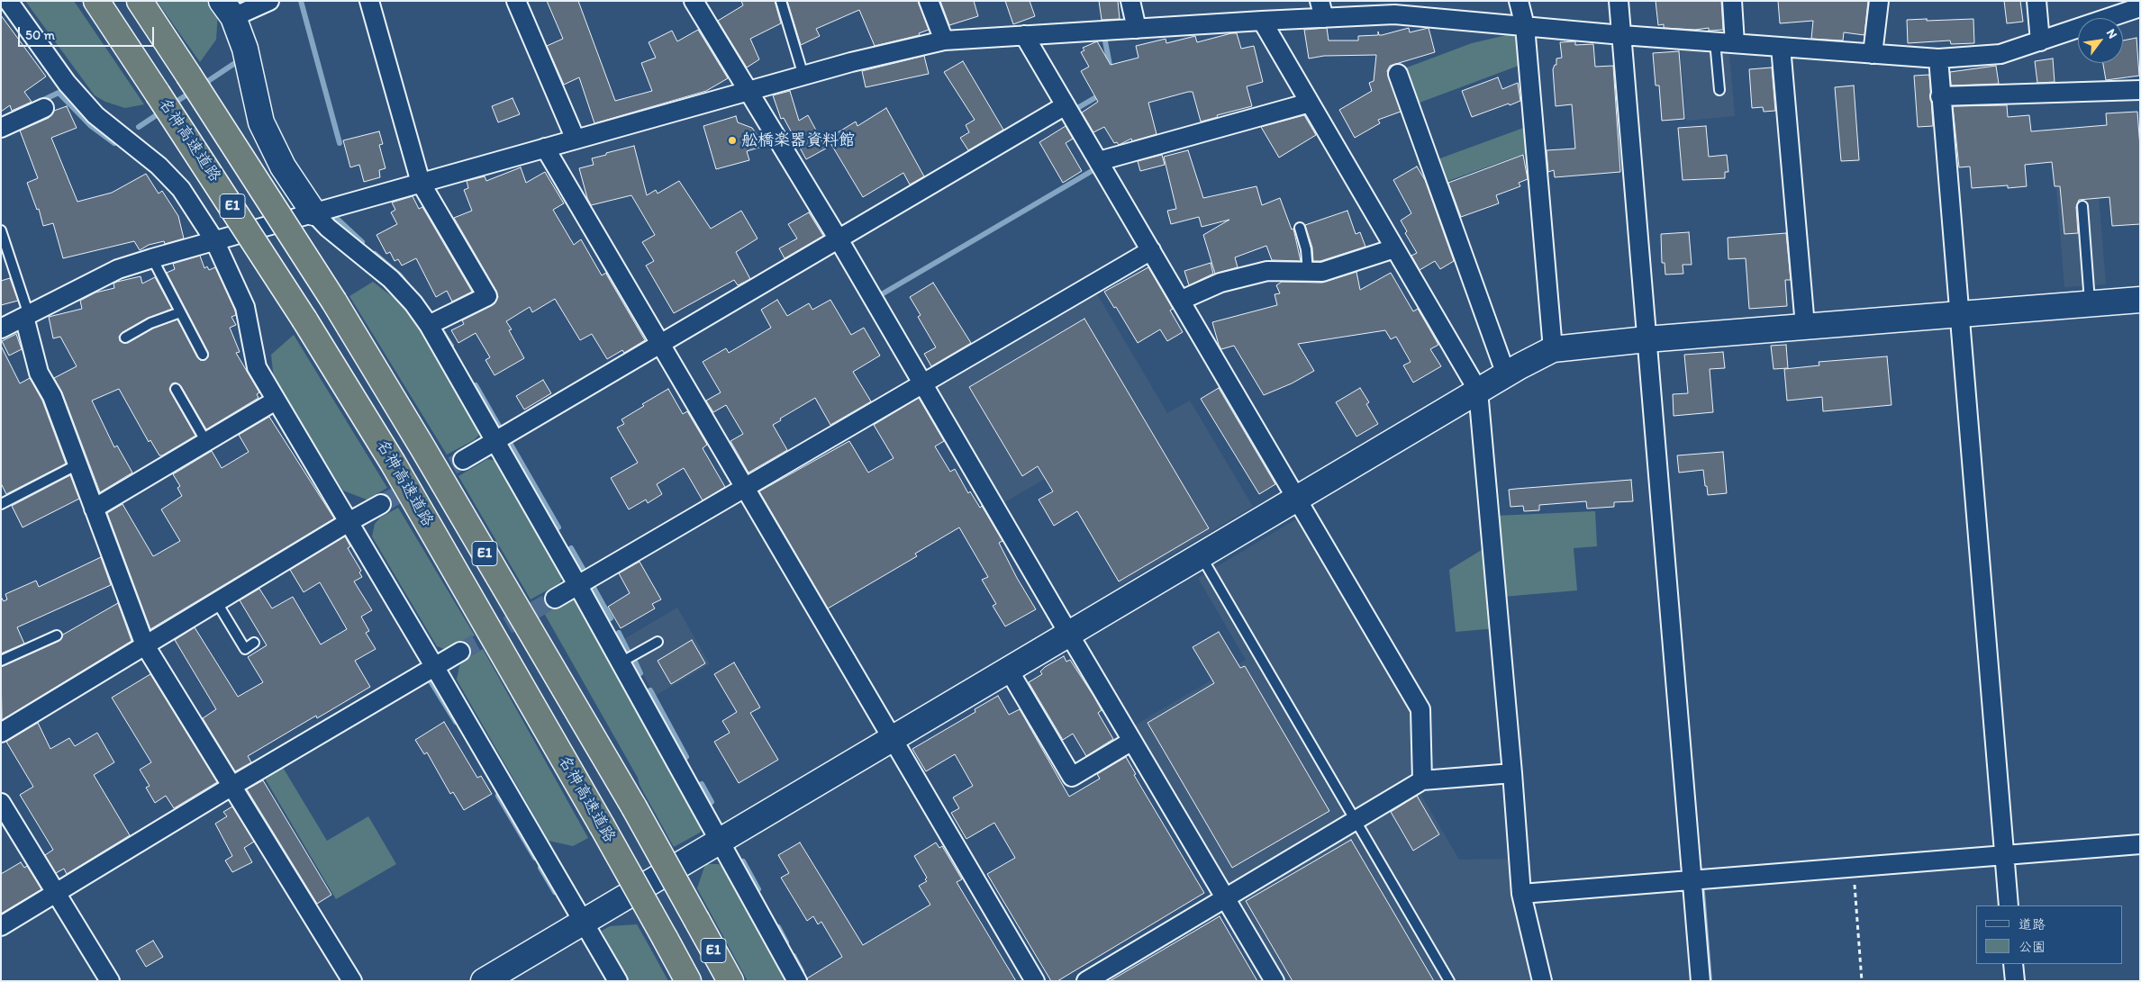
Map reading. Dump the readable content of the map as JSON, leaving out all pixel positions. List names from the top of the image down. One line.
{"streets":{"highway":["名神高速道路","E1"]},"places":["舩橋楽器資料館"],"legend":["道路","公園"],"scale_bar":"50 m","north":"top right"}
